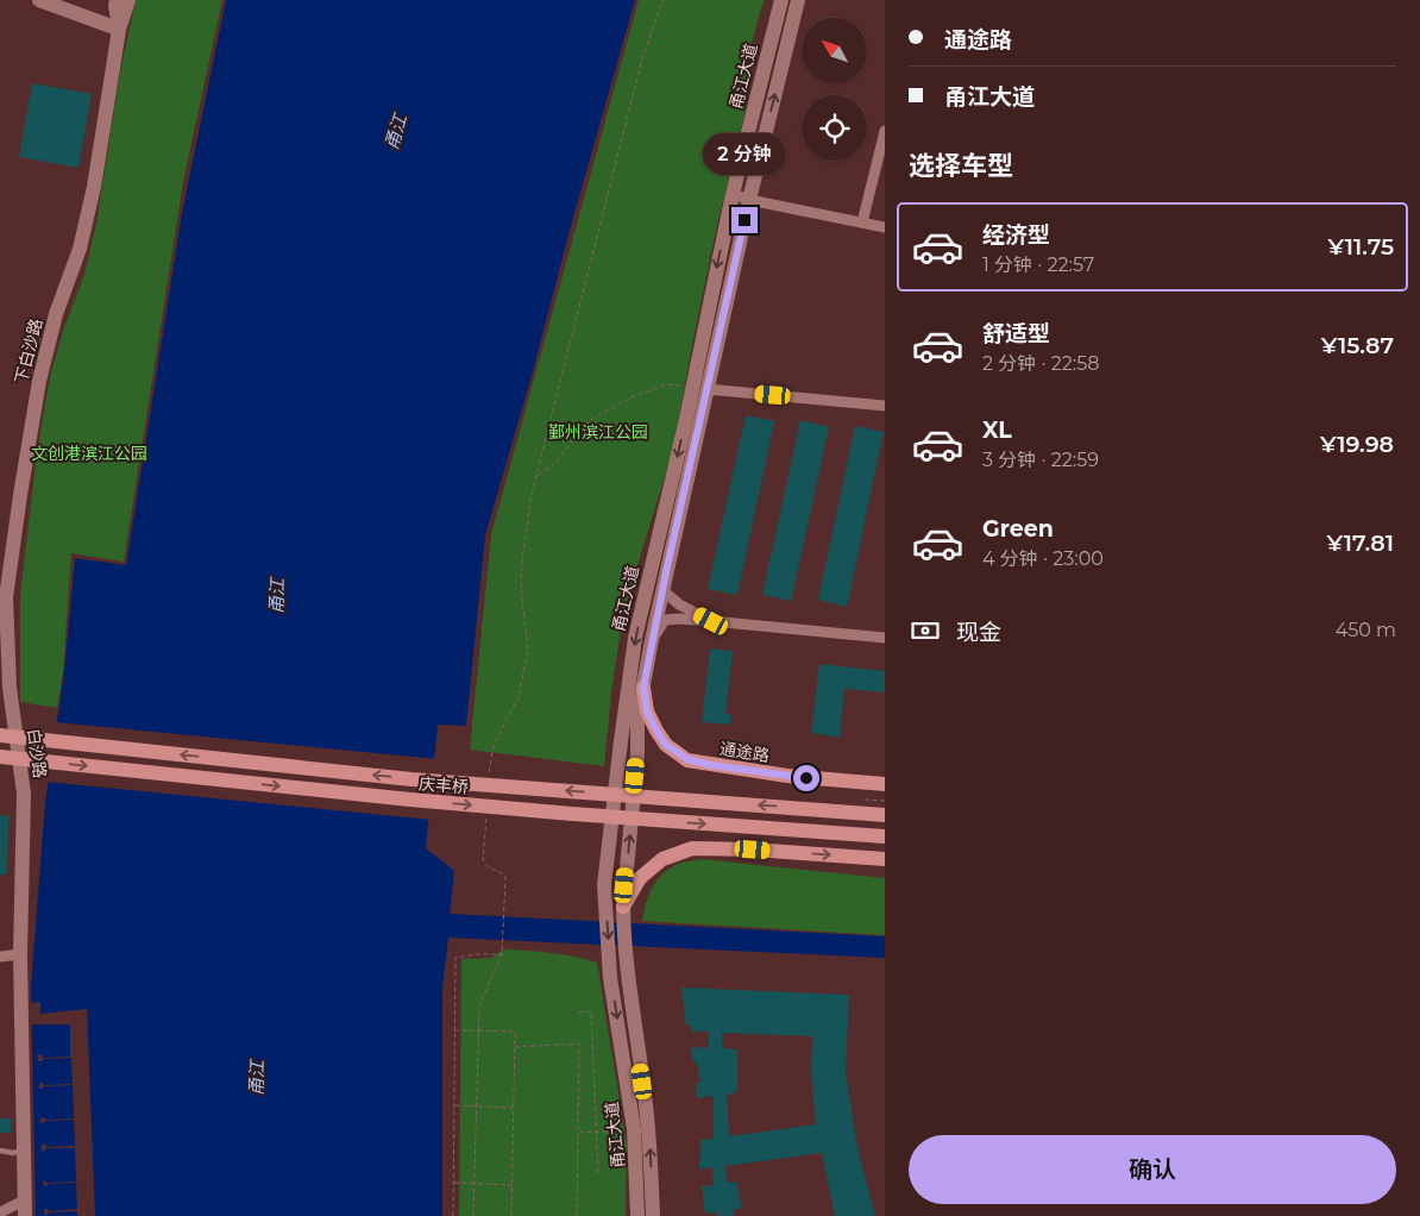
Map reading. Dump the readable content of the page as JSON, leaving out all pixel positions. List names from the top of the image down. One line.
{"streets":{"main road":["甬江大道","下白沙路","通途路","白沙路","庆丰桥"]},"crossings":[["甬江大道","通途路"],["下白沙路","白沙路"]],"water":["甬江"],"parks":["鄞州滨江公园","文创港滨江公园"],"north":"top left","page":{"banner":["通途路","甬江大道"],"heading":"选择车型","bubble":"2 分钟","list":[{"name":"经济型","note":"1 分钟 · 22:57","value":"¥11.75"},{"name":"舒适型","note":"2 分钟 · 22:58","value":"¥15.87"},{"name":"XL","note":"3 分钟 · 22:59","value":"¥19.98"},{"name":"Green","note":"4 分钟 · 23:00","value":"¥17.81"}],"pay":["现金","450 m"],"buttons":"确认"}}
